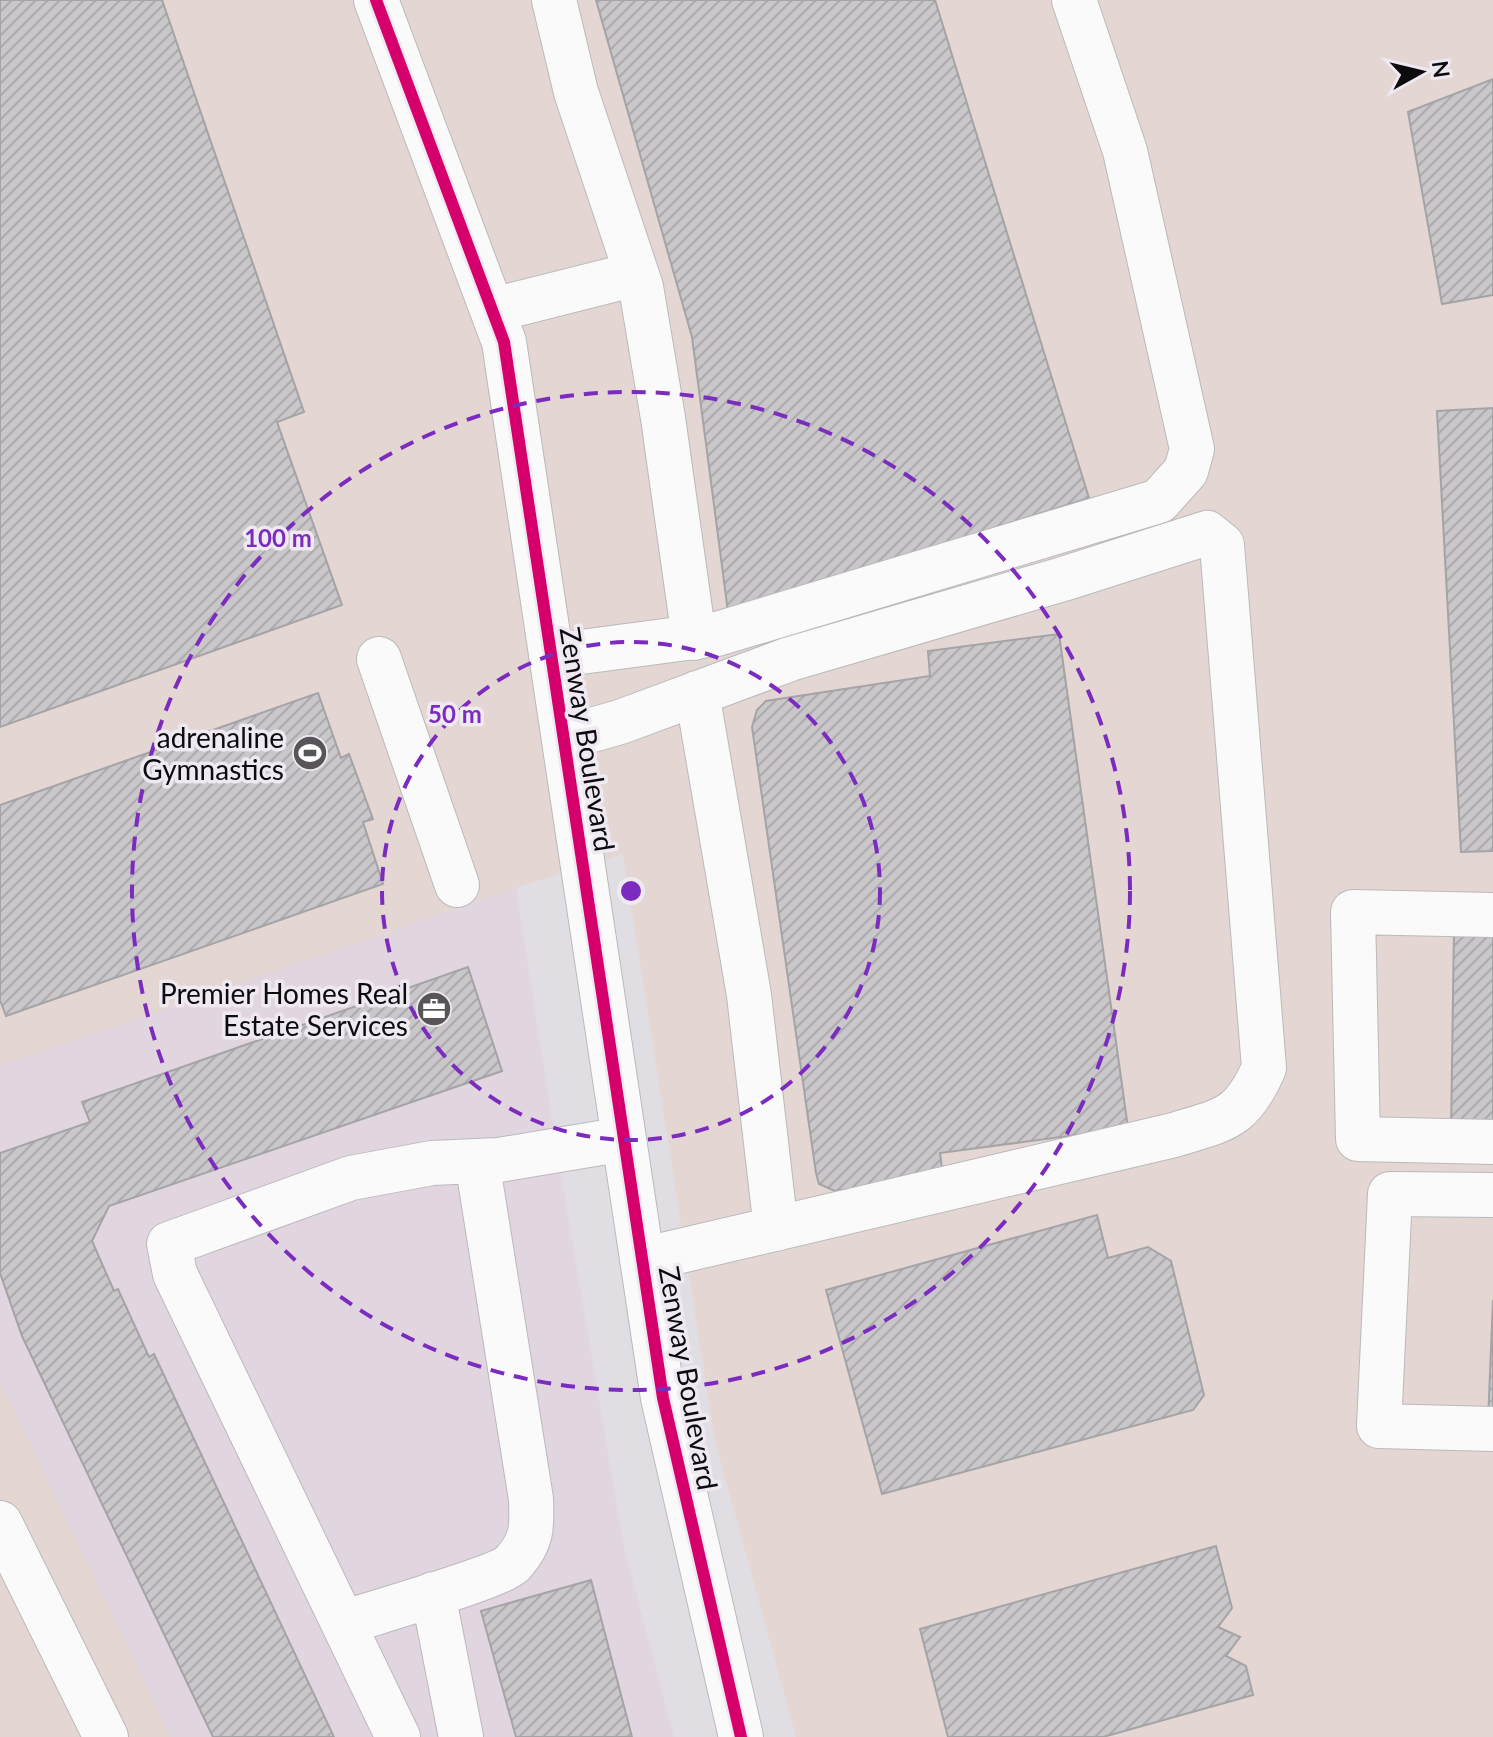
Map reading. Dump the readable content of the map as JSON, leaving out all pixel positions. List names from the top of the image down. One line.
{"streets":{"street":["Zenway Boulevard"]},"places":{"sports":["adrenaline Gymnastics"],"office":["Premier Homes Real Estate Services"]},"north":"right","rings":["100 m","50 m"]}
